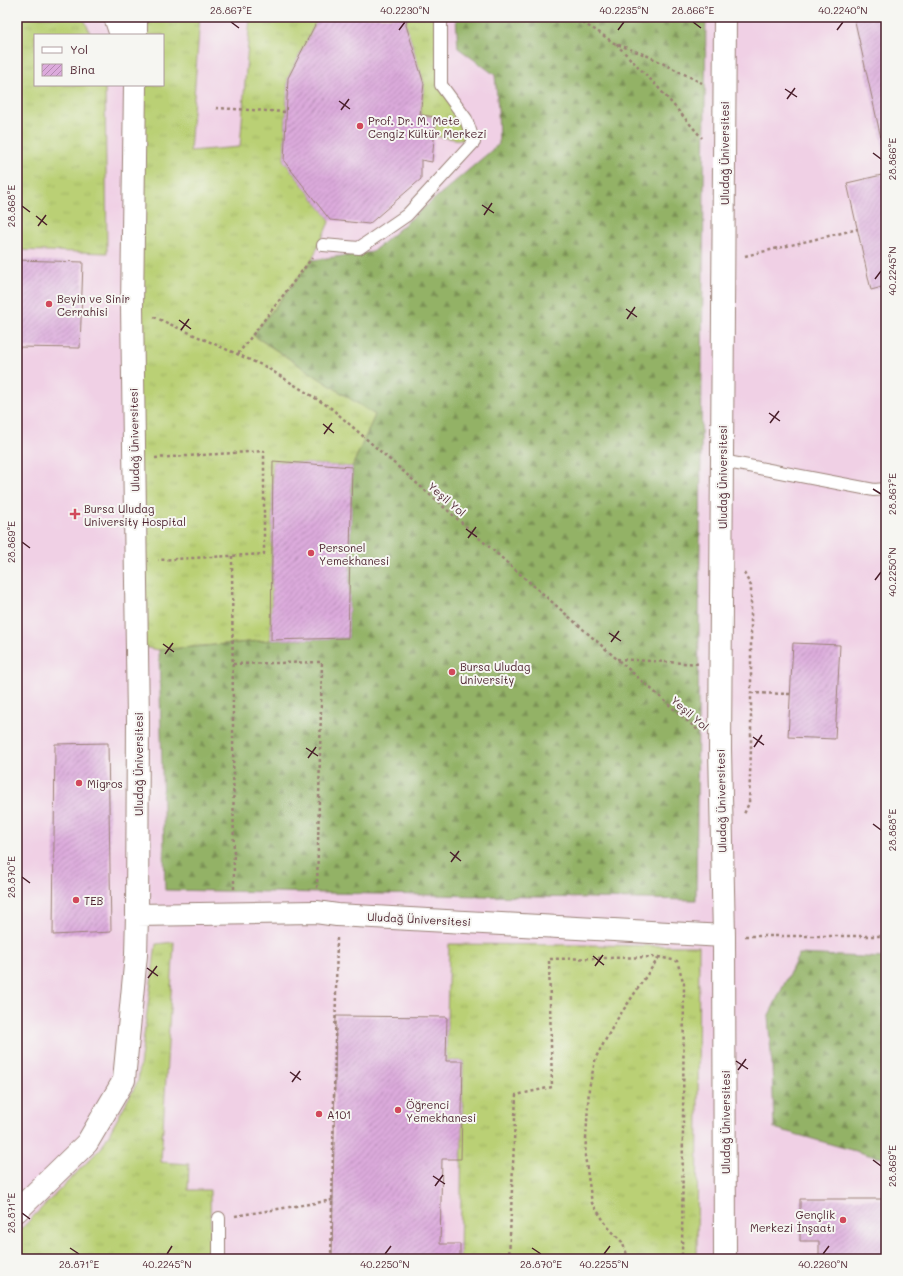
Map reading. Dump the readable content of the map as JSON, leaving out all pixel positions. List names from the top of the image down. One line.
{"streets":{"street":["Uludağ Üniversitesi"],"path":["Yeşil Yol"]},"crossings":[["Uludağ Üniversitesi","Yeşil Yol"]],"places":{"other":["Prof. Dr. M. Mete Cengiz Kültür Merkezi","Beyin ve Sinir Cerrahisi","Personel Yemekhanesi","Bursa Uludag University","Migros","TEB","Öğrenci Yemekhanesi","A101","Gençlik Merkezi İnşaatı"],"health":["Bursa Uludag University Hospital"]},"legend":["Yol","Bina"],"coordinates":["28.867°E","40.2230°N","40.2235°N","28.866°E","40.2240°N","28.868°E","40.2245°N","28.869°E","40.2250°N","28.870°E","28.871°E","40.2255°N","40.2260°N"]}
